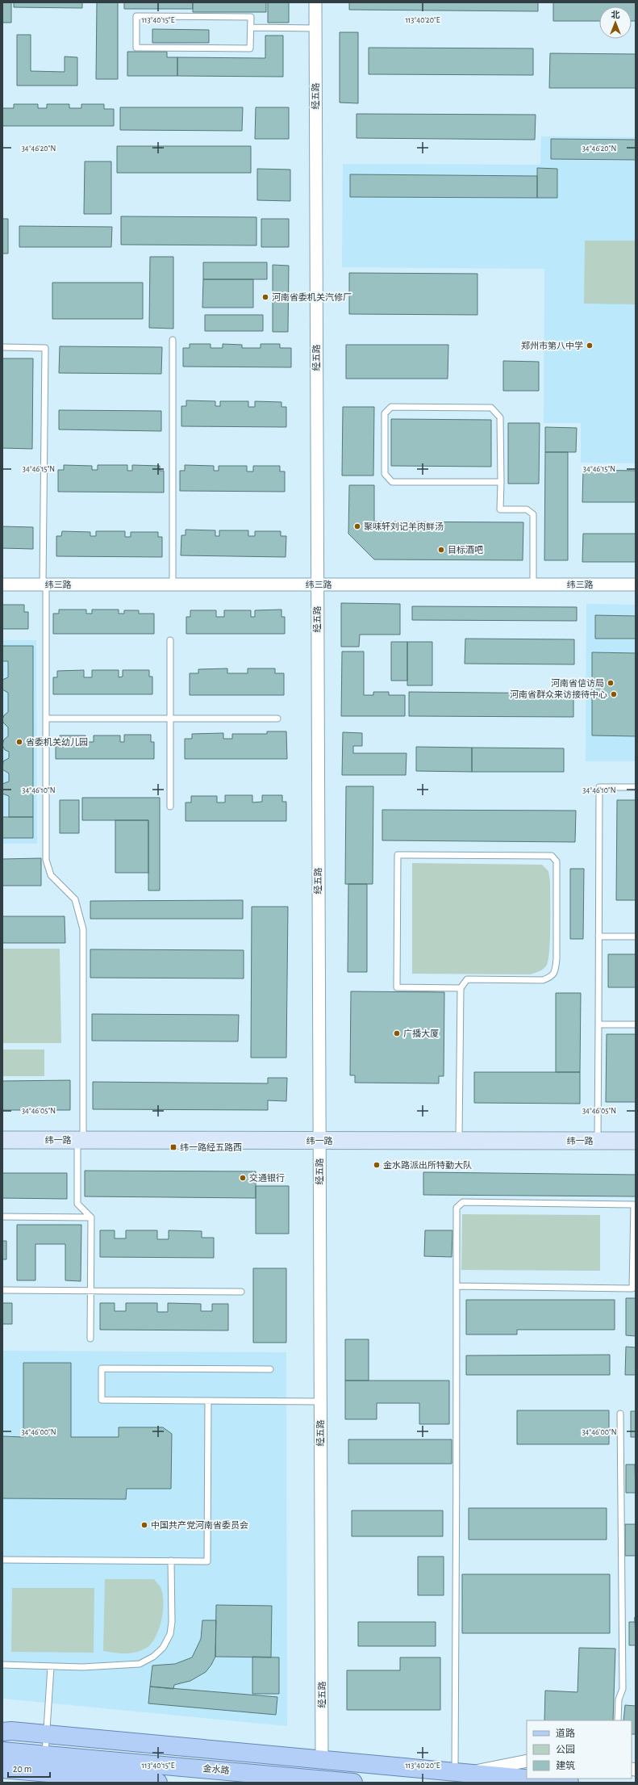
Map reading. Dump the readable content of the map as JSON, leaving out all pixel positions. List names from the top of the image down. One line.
{"streets":{"main road":["金水路"],"street":["经五路","纬三路","纬一路"]},"crossings":[["经五路","纬三路"],["经五路","纬一路"]],"places":{"other":["河南省委机关汽修厂","郑州市第八中学","聚味轩刘记羊肉鲜汤","目标酒吧","河南省信访局","河南省群众来访接待中心","省委机关幼儿园","广播大厦","金水路派出所特勤大队","交通银行","中国共产党河南省委员会"],"transit":["纬一路经五路西"]},"legend":["道路","公园","建筑"],"scale_bar":"20 m","north":"top","coordinates":["113°40'15\"E","113°40'20\"E","34°46'20\"N","34°46'15\"N","34°46'10\"N","34°46'05\"N","34°46'00\"N"]}
